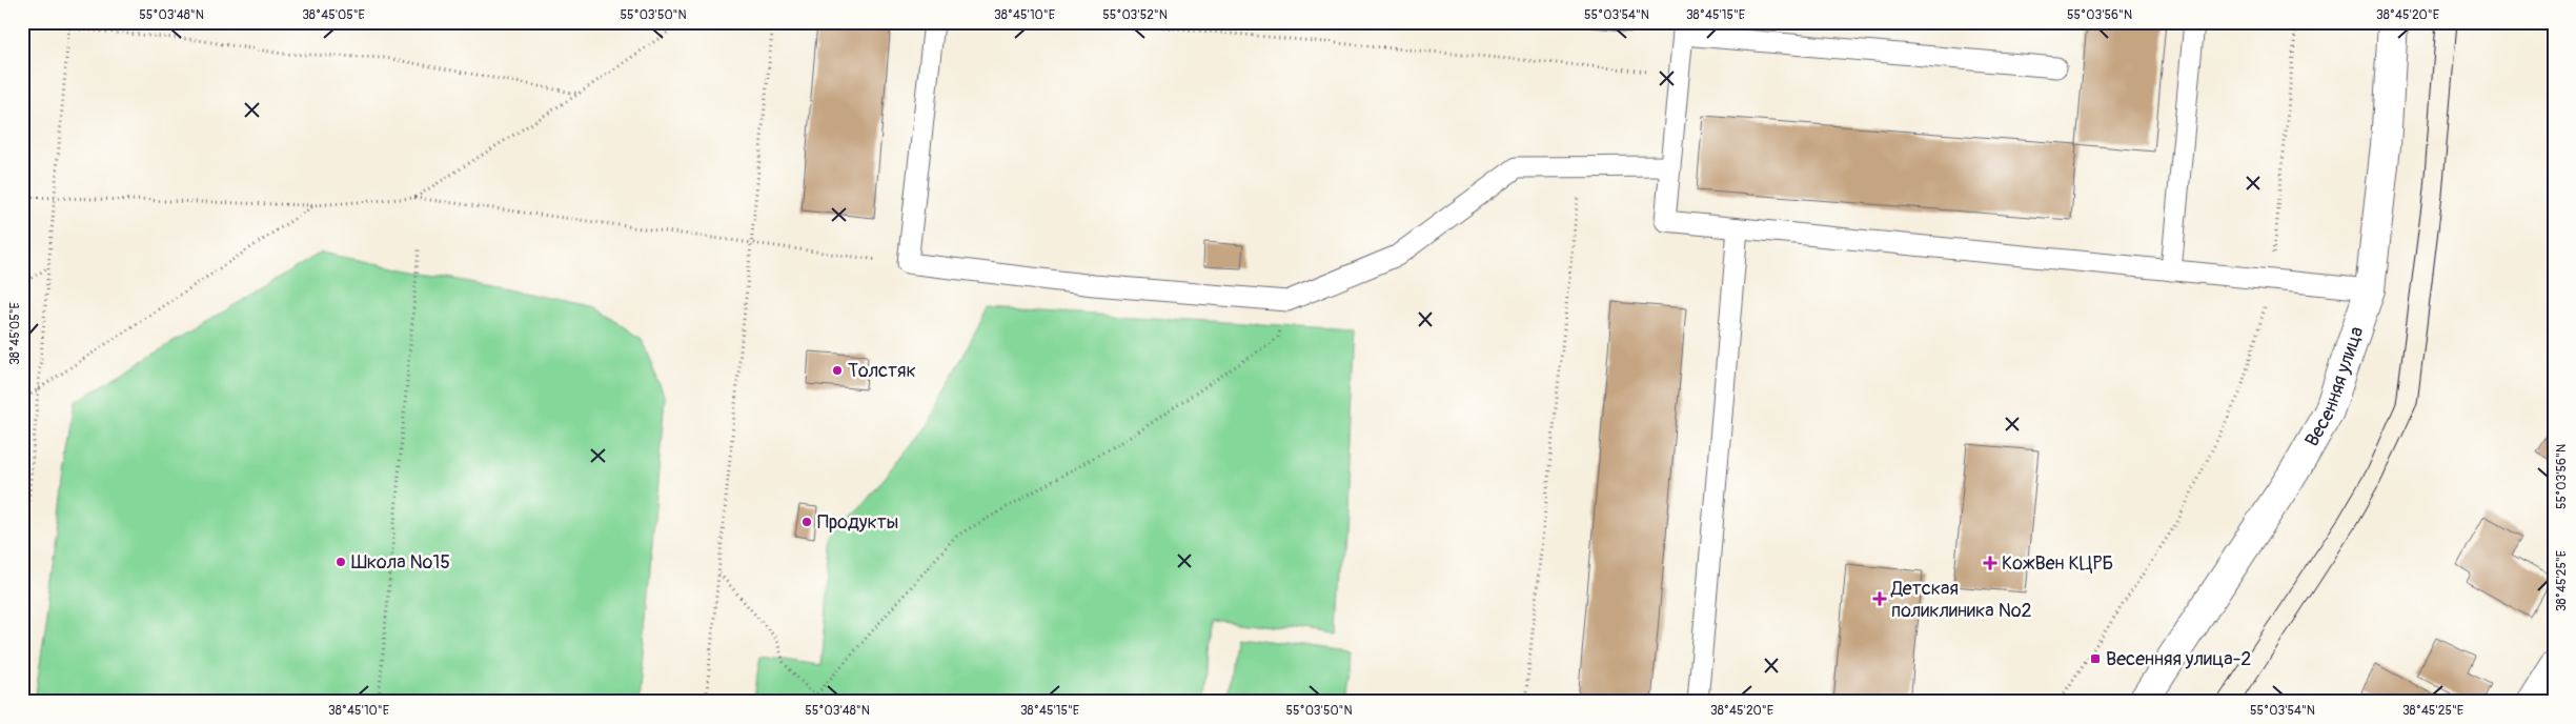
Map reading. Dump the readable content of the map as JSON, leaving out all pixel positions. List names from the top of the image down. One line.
{"streets":{"main road":["Весенняя улица"]},"places":{"other":["Толстяк","Продукты","Школа №15"],"health":["КожВен КЦРБ","Детская поликлиника №2"],"transit":["Весенняя улица-2"]},"coordinates":["55°03'48\"N","38°45'05\"E","55°03'50\"N","38°45'10\"E","55°03'52\"N","55°03'54\"N","38°45'15\"E","55°03'56\"N","38°45'20\"E","38°45'25\"E"]}
